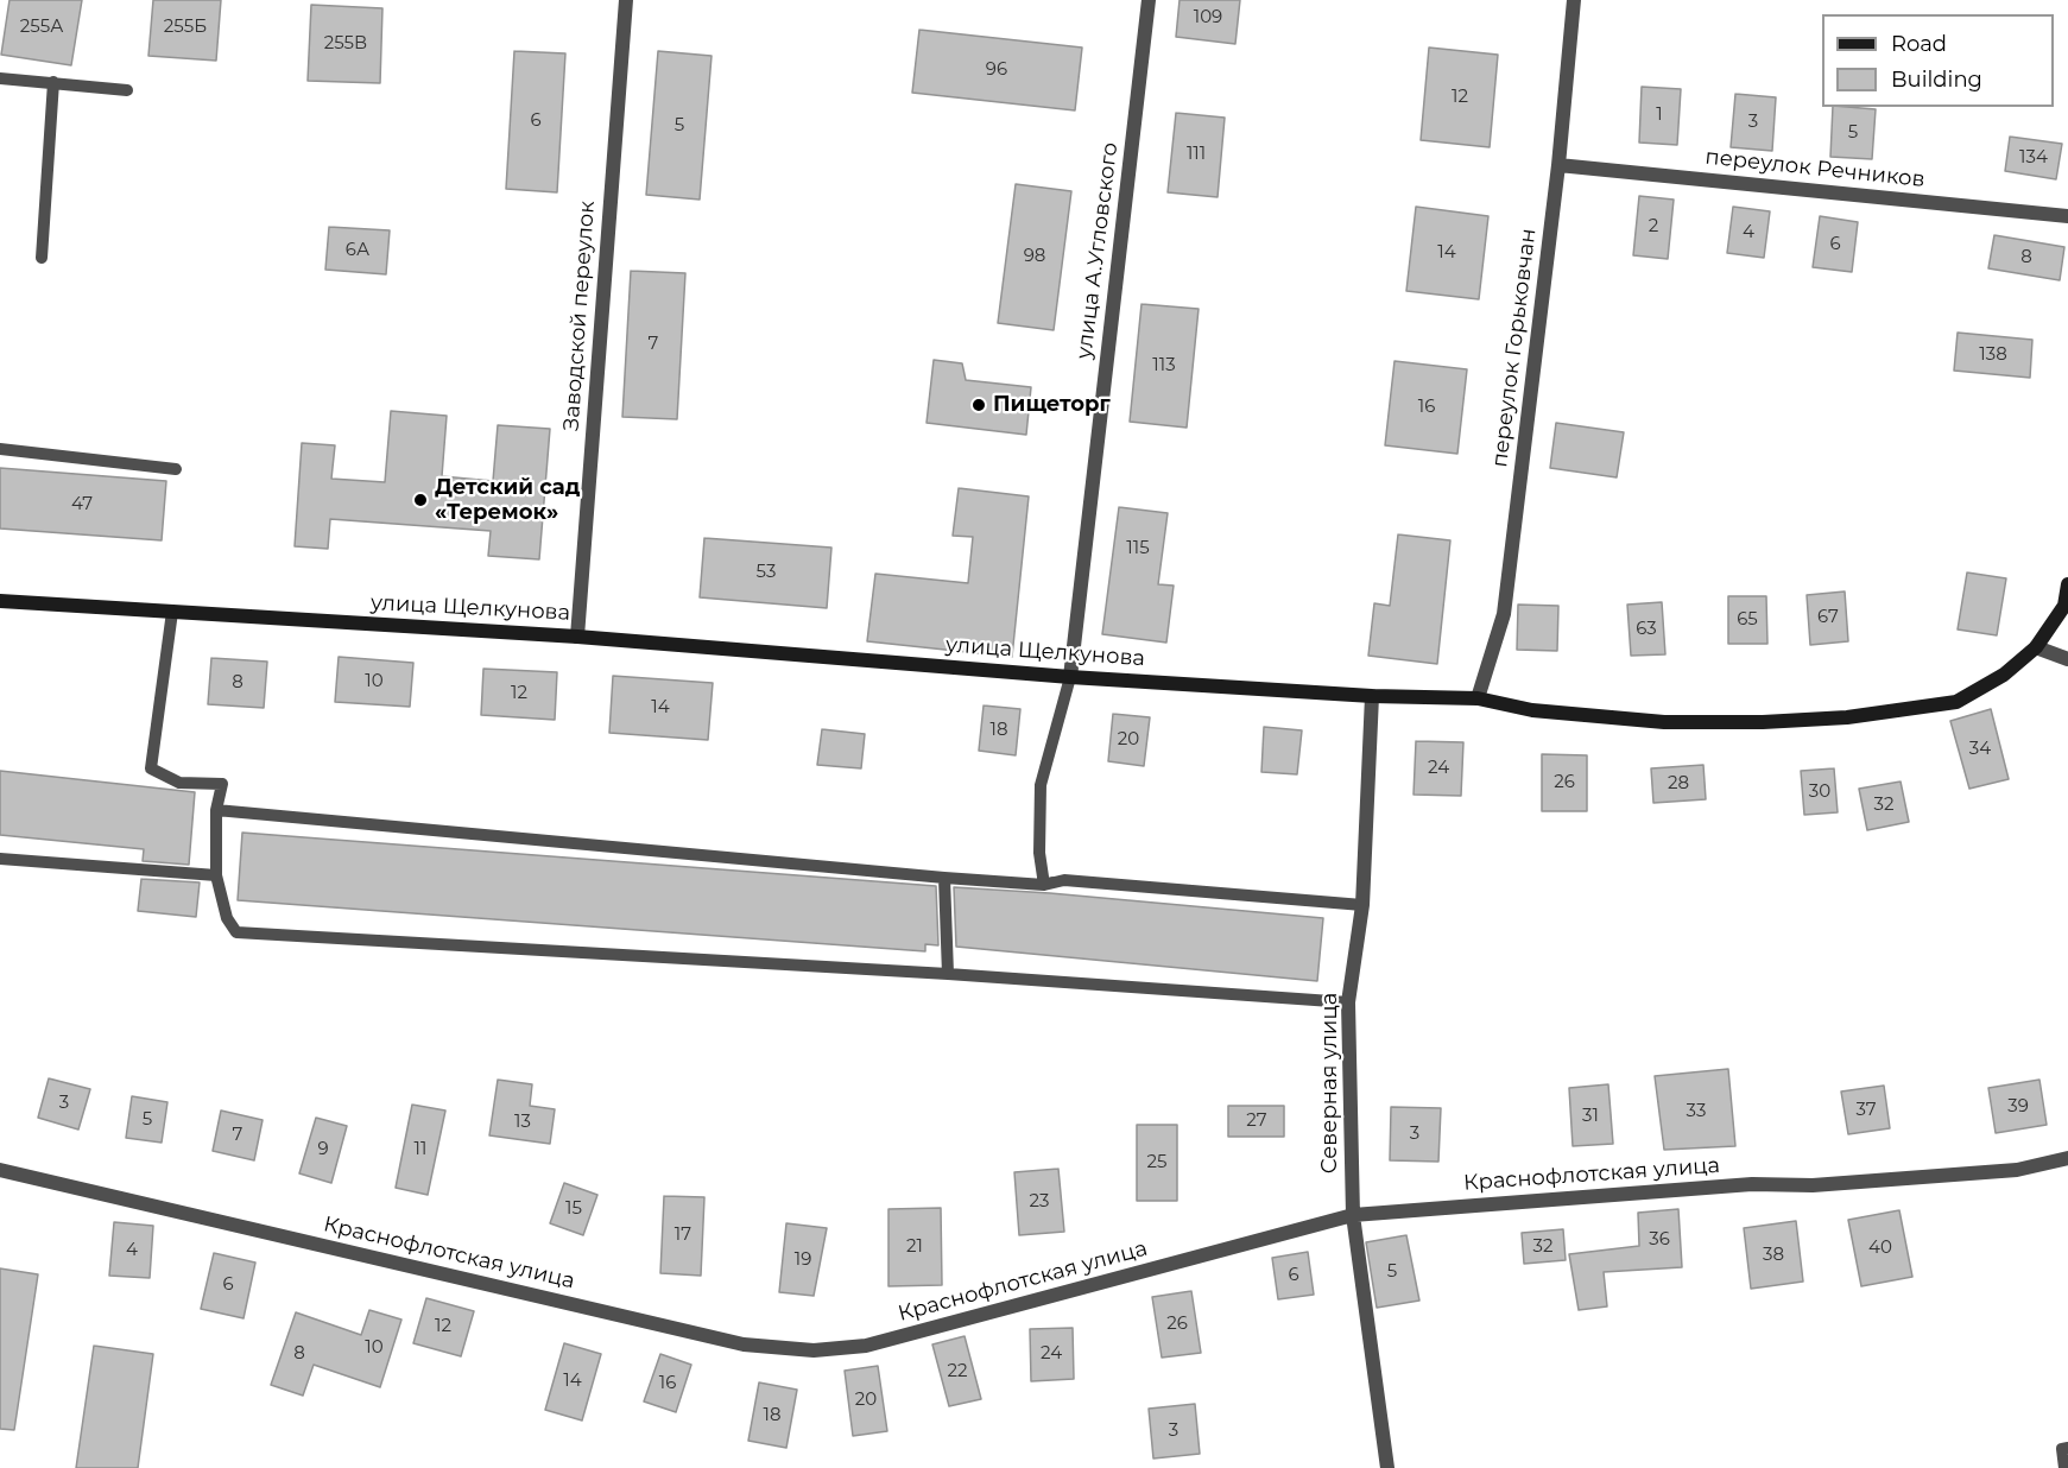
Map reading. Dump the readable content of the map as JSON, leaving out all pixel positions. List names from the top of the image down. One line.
{"streets":{"main road":["улица Щелкунова"],"street":["переулок Речников","улица А.Угловского","Заводской переулок","переулок Горьковчан","Северная улица","Краснофлотская улица"]},"crossings":[["переулок Речников","переулок Горьковчан"],["улица А.Угловского","улица Щелкунова"],["Заводской переулок","улица Щелкунова"],["переулок Горьковчан","улица Щелкунова"],["улица Щелкунова","Северная улица"],["Северная улица","Краснофлотская улица"]],"places":["Пищеторг","Детский сад «Теремок»"],"house_numbers":["109","255А","255Б","255В","96","12","1","6","3","5","5","111","134","2","4","6","6А","14","98","8","7","138","113","16","47","115","53","67","65","63","10","8","12","14","18","20","34","24","26","28","30","32","3","39","37","33","31","5","27","13","3","7","9","11","25","23","15","17","36","21","32","40","4","38","19","5","6","6","26","12","10","8","24","22","14","16","20","18","3"],"legend":["Road","Building"]}
